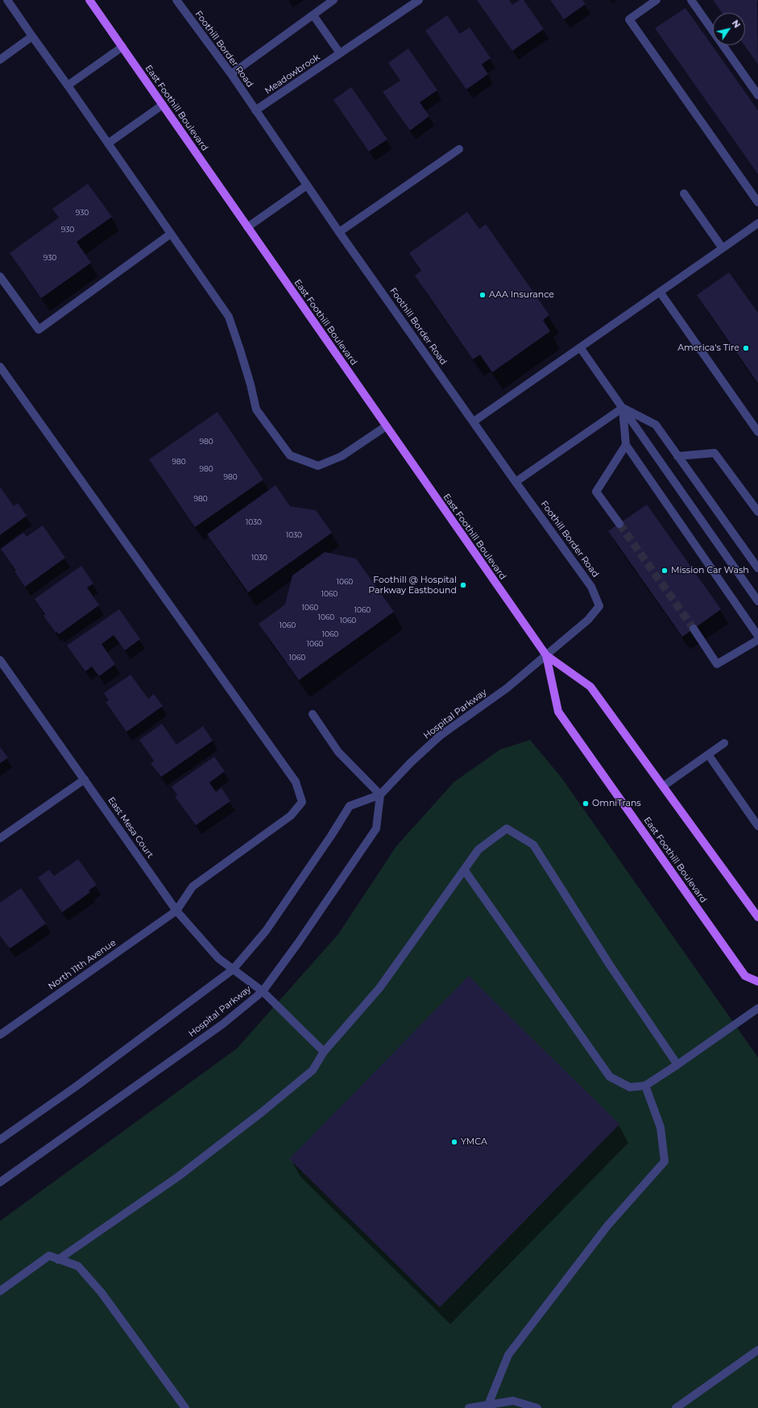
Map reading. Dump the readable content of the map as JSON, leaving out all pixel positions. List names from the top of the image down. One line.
{"streets":{"main road":["East Foothill Boulevard"],"street":["Foothill Border Road","Meadowbrook","Hospital Parkway","East Mesa Court","North 11th Avenue"]},"crossings":[["Foothill Border Road","Meadowbrook"],["Foothill Border Road","East Foothill Boulevard"],["Foothill Border Road","Hospital Parkway"],["East Foothill Boulevard","Hospital Parkway"],["Hospital Parkway","East Mesa Court"],["East Mesa Court","North 11th Avenue"]],"places":["AAA Insurance","America's Tire","Mission Car Wash","Foothill @ Hospital Parkway Eastbound","OmniTrans","YMCA"],"house_numbers":["930","930","930","980","980","980","980","980","1030","1030","1030","1060","1060","1060","1060","1060","1060","1060","1060","1060","1060"],"north":"top right"}
